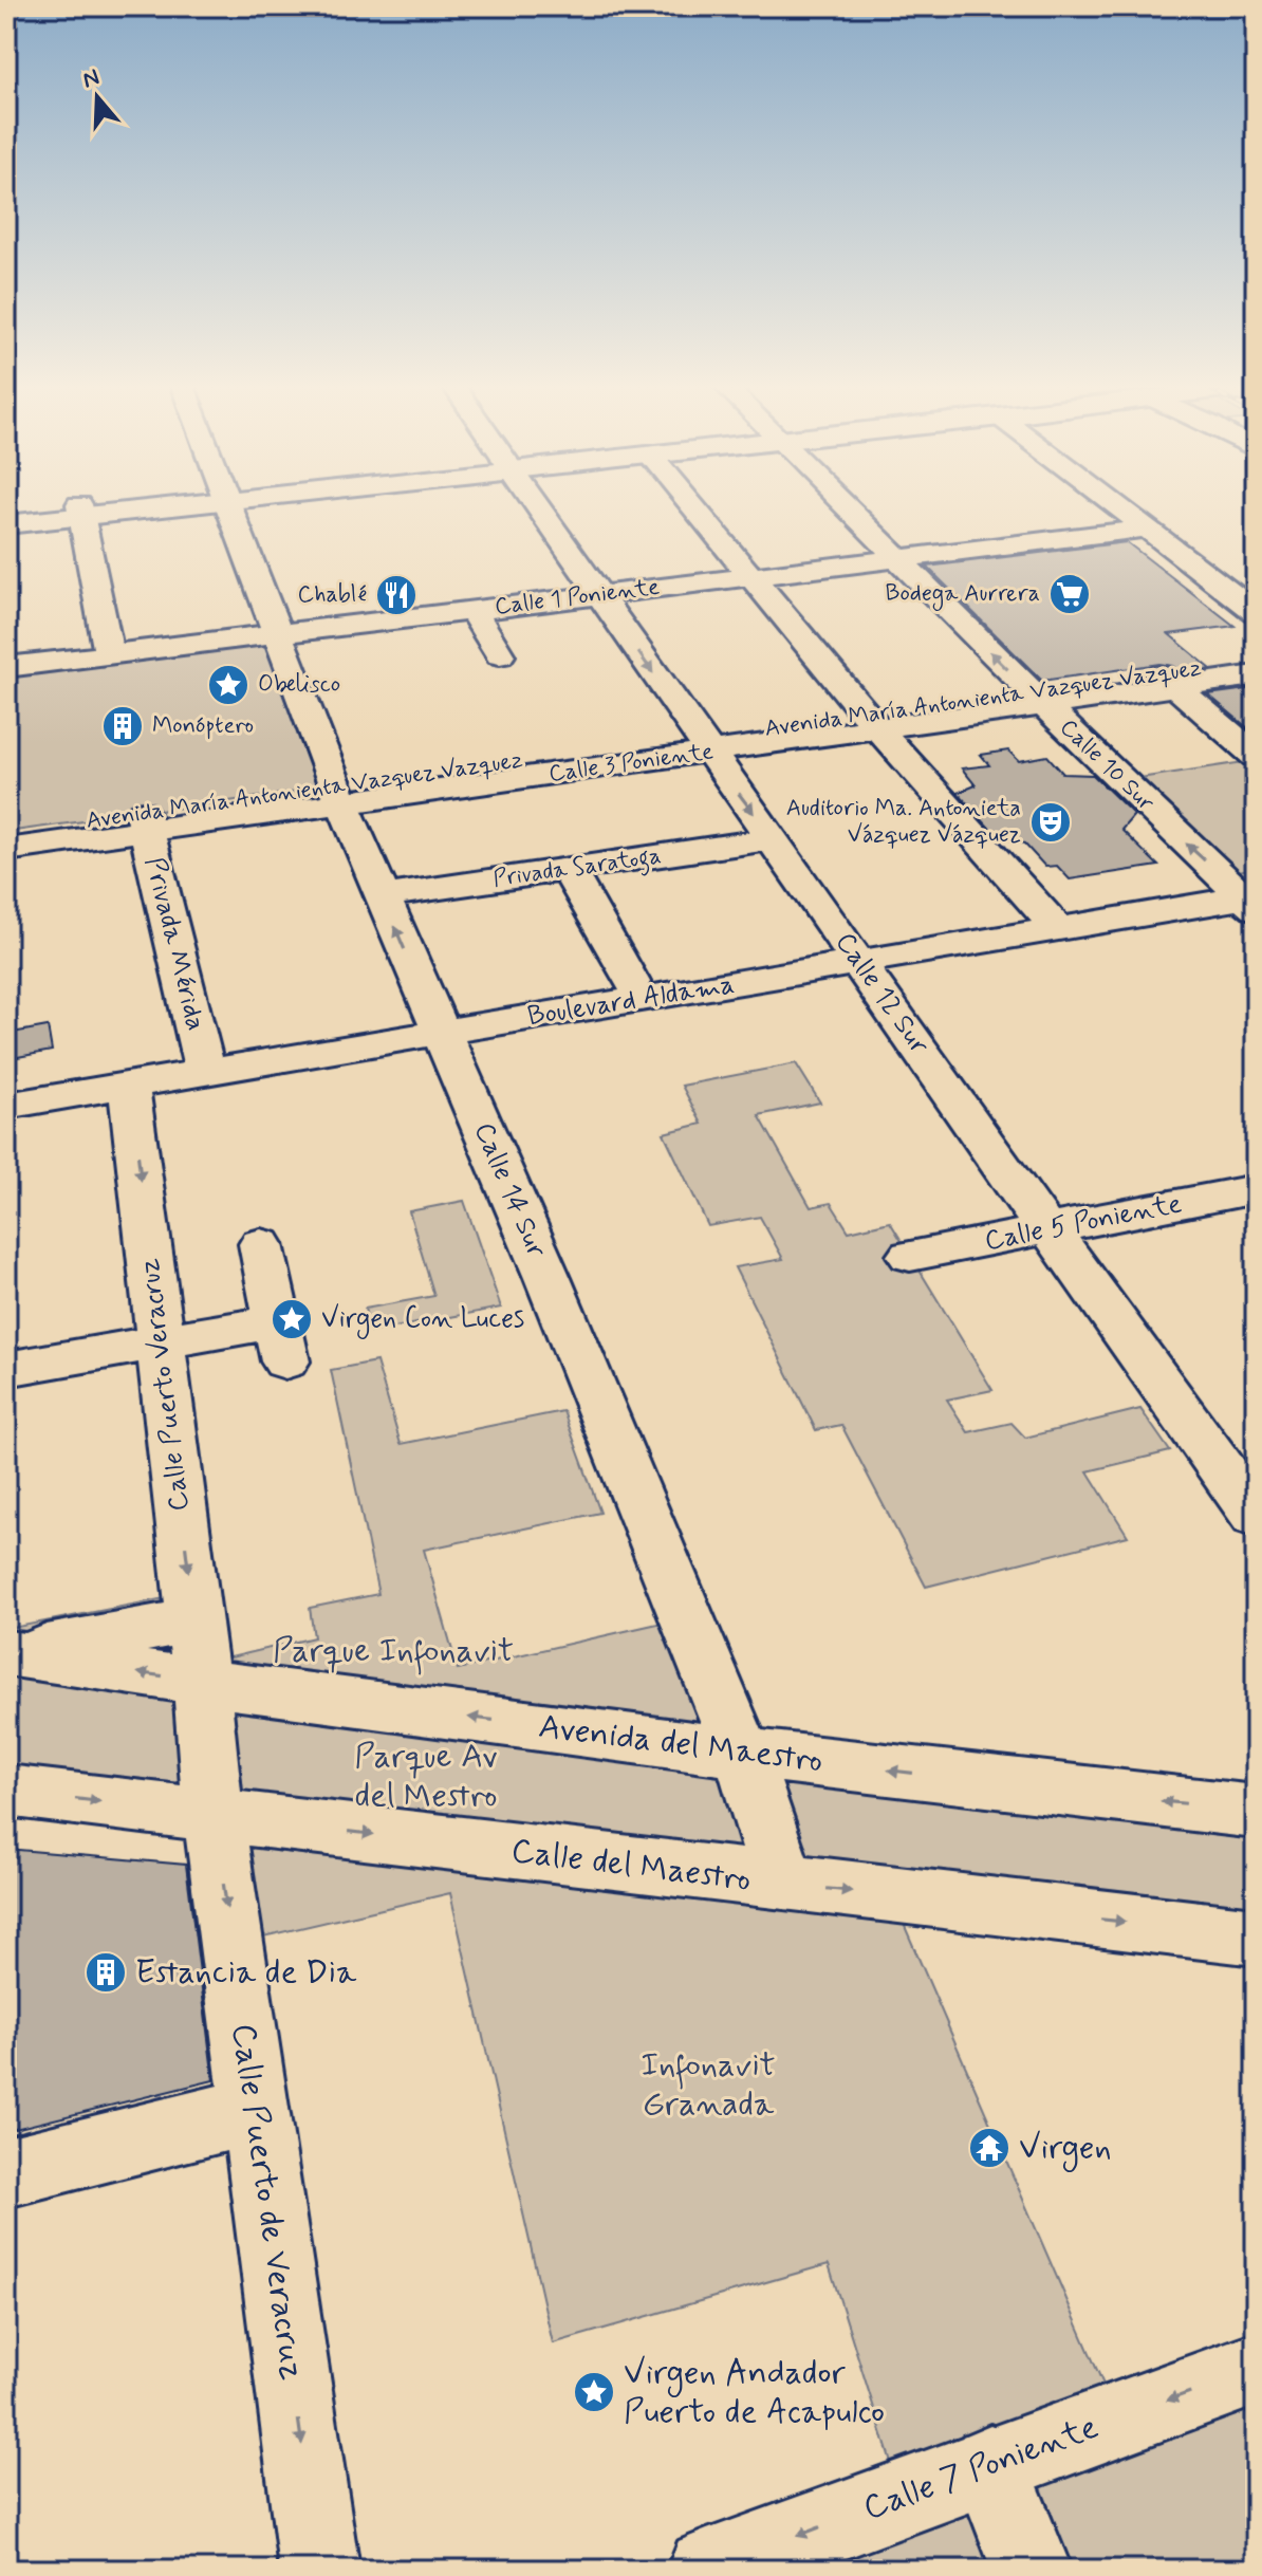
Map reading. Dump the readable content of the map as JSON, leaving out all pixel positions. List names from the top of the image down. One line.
{"streets":{"street":["Calle 1 Poniente","Avenida María Antonienta Vazquez Vazquez","Calle 3 Poniente","Calle 10 Sur","Privada Saratoga","Privada Mérida","Calle 12 Sur","Boulevard Aldama","Calle 14 Sur","Calle 5 Poniente","Calle Puerto Veracruz","Avenida del Maestro","Calle del Maestro","Calle Puerto de Veracruz","Calle 7 Poniente"]},"crossings":[["Calle 1 Poniente","Calle 10 Sur"],["Calle 1 Poniente","Calle 12 Sur"],["Calle 1 Poniente","Calle 14 Sur"],["Avenida María Antonienta Vazquez Vazquez","Calle 3 Poniente"],["Avenida María Antonienta Vazquez Vazquez","Privada Mérida"],["Calle 3 Poniente","Calle 10 Sur"],["Calle 3 Poniente","Privada Mérida"],["Calle 3 Poniente","Calle 12 Sur"],["Calle 3 Poniente","Calle 14 Sur"],["Calle 10 Sur","Boulevard Aldama"],["Privada Saratoga","Calle 12 Sur"],["Privada Saratoga","Calle 14 Sur"],["Privada Mérida","Boulevard Aldama"],["Calle 12 Sur","Boulevard Aldama"],["Calle 12 Sur","Calle 5 Poniente"],["Boulevard Aldama","Calle 14 Sur"],["Boulevard Aldama","Calle Puerto Veracruz"],["Calle 14 Sur","Avenida del Maestro"],["Calle 14 Sur","Calle del Maestro"],["Calle Puerto Veracruz","Avenida del Maestro"],["Calle Puerto Veracruz","Calle Puerto de Veracruz"],["Avenida del Maestro","Calle Puerto de Veracruz"],["Calle del Maestro","Calle Puerto de Veracruz"]],"one_way":["Calle Puerto Veracruz","Avenida del Maestro","Calle Puerto de Veracruz","Calle 7 Poniente"],"parks":["Parque Infonavit","Parque Av del Mestro","Infonavit Granada"],"places":{"supermarket":["Bodega Aurrera"],"restaurant":["Chablé"],"place":["Obelisco","Virgen Con Luces","Virgen Andador Puerto de Acapulco"],"building":["Monóptero","Estancia de Dia"],"theatre":["Auditorio Ma. Antonieta Vázquez Vázquez"],"temple":["Virgen"]},"north":"top"}
